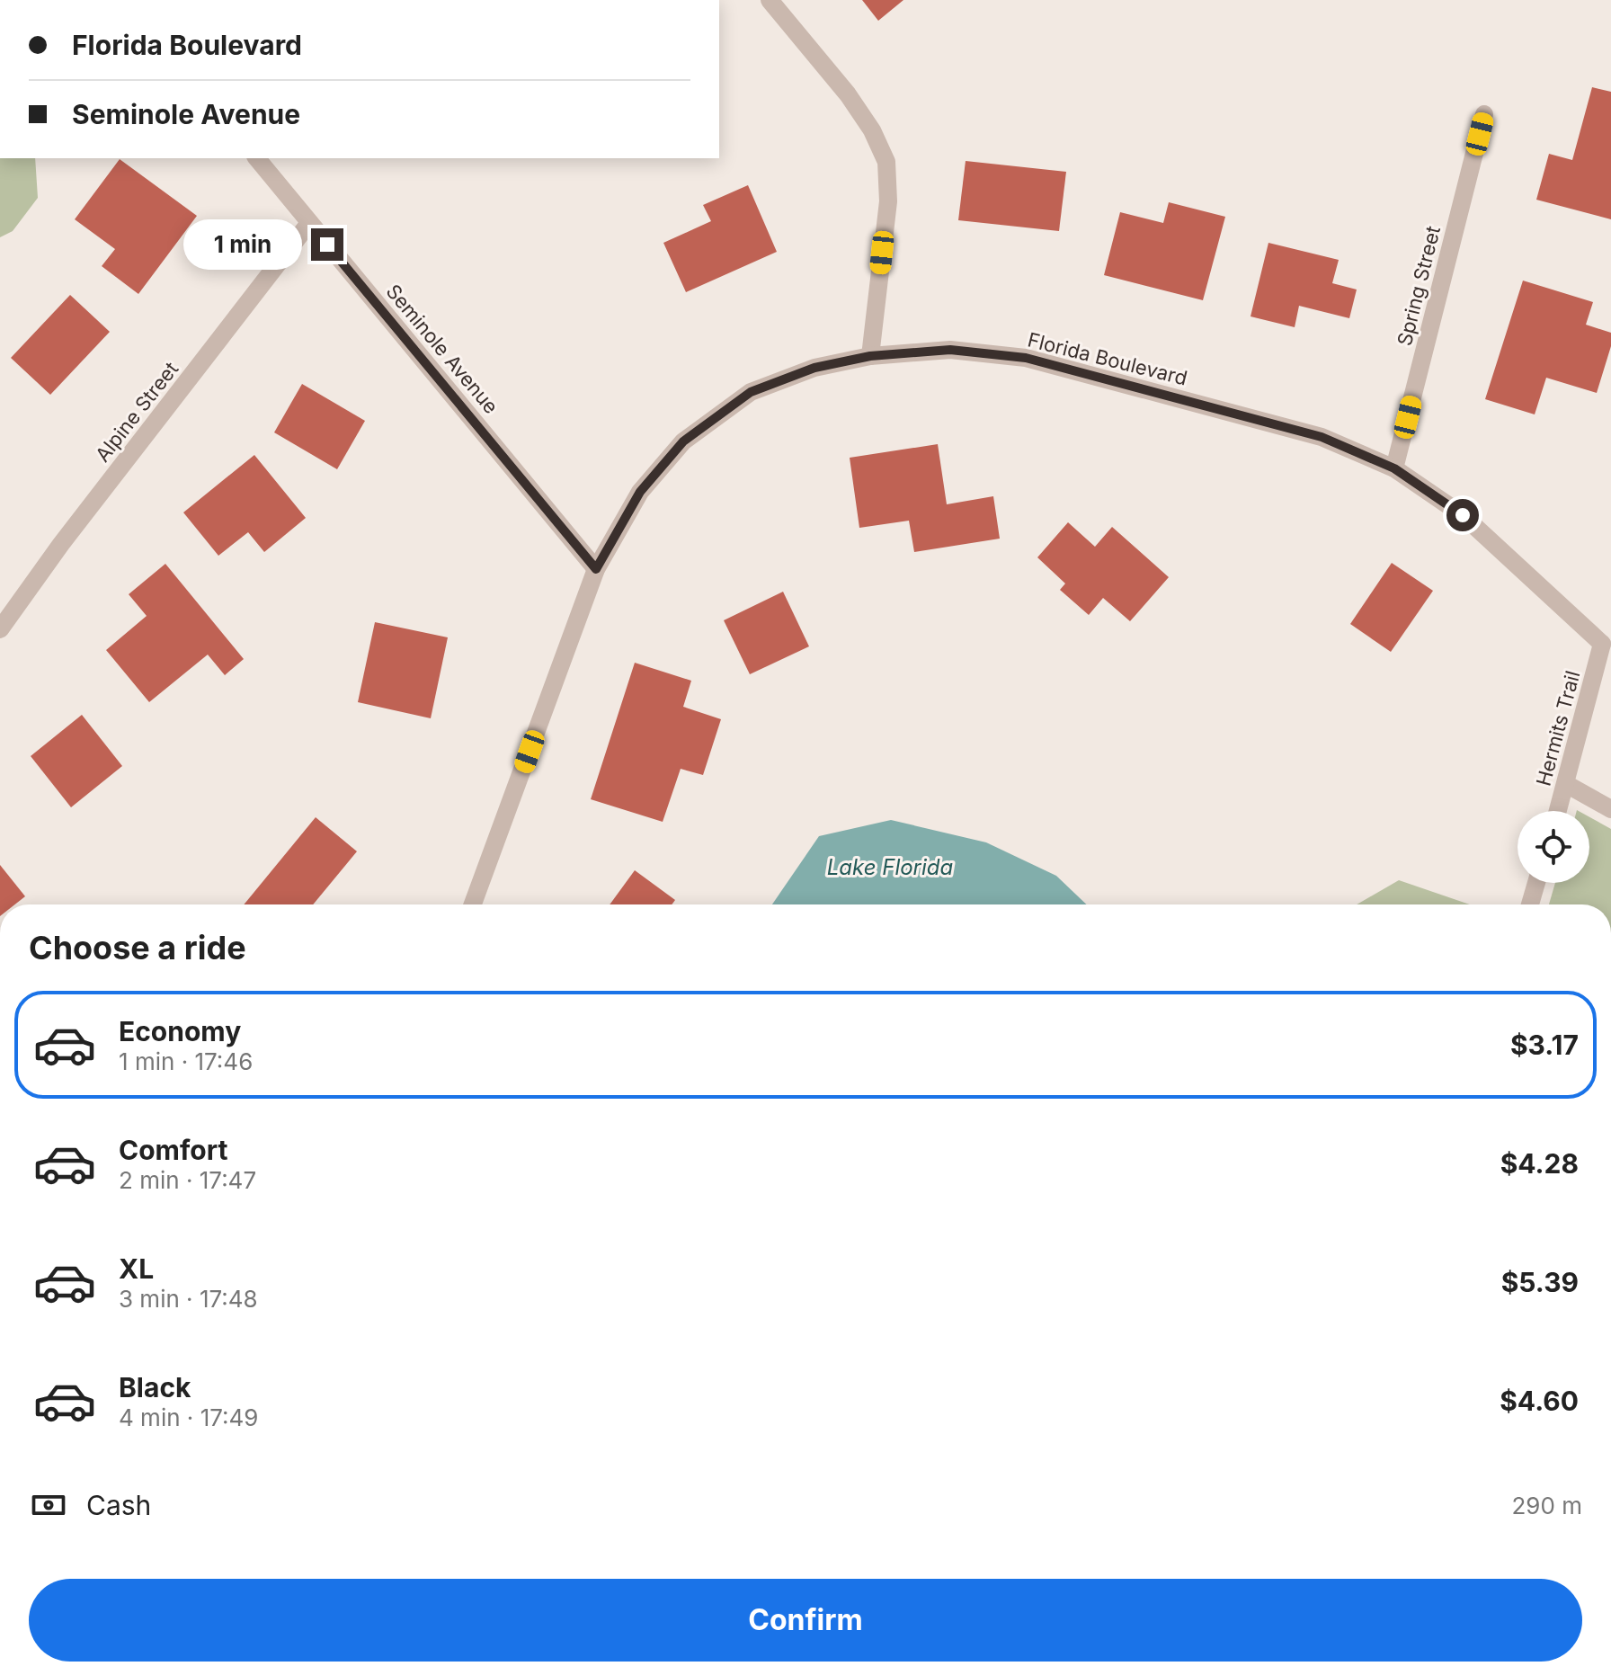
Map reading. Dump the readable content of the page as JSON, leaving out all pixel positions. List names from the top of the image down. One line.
{"streets":{"street":["Spring Street","Seminole Avenue","Florida Boulevard","Alpine Street","Hermits Trail"]},"crossings":[["Spring Street","Florida Boulevard"],["Seminole Avenue","Florida Boulevard"],["Seminole Avenue","Alpine Street"],["Florida Boulevard","Hermits Trail"]],"water":["Lake Florida"],"page":{"banner":["Florida Boulevard","Seminole Avenue"],"bubble":"1 min","heading":"Choose a ride","list":[{"name":"Economy","note":"1 min · 17:46","value":"$3.17"},{"name":"Comfort","note":"2 min · 17:47","value":"$4.28"},{"name":"XL","note":"3 min · 17:48","value":"$5.39"},{"name":"Black","note":"4 min · 17:49","value":"$4.60"}],"pay":["Cash","290 m"],"buttons":"Confirm"}}
